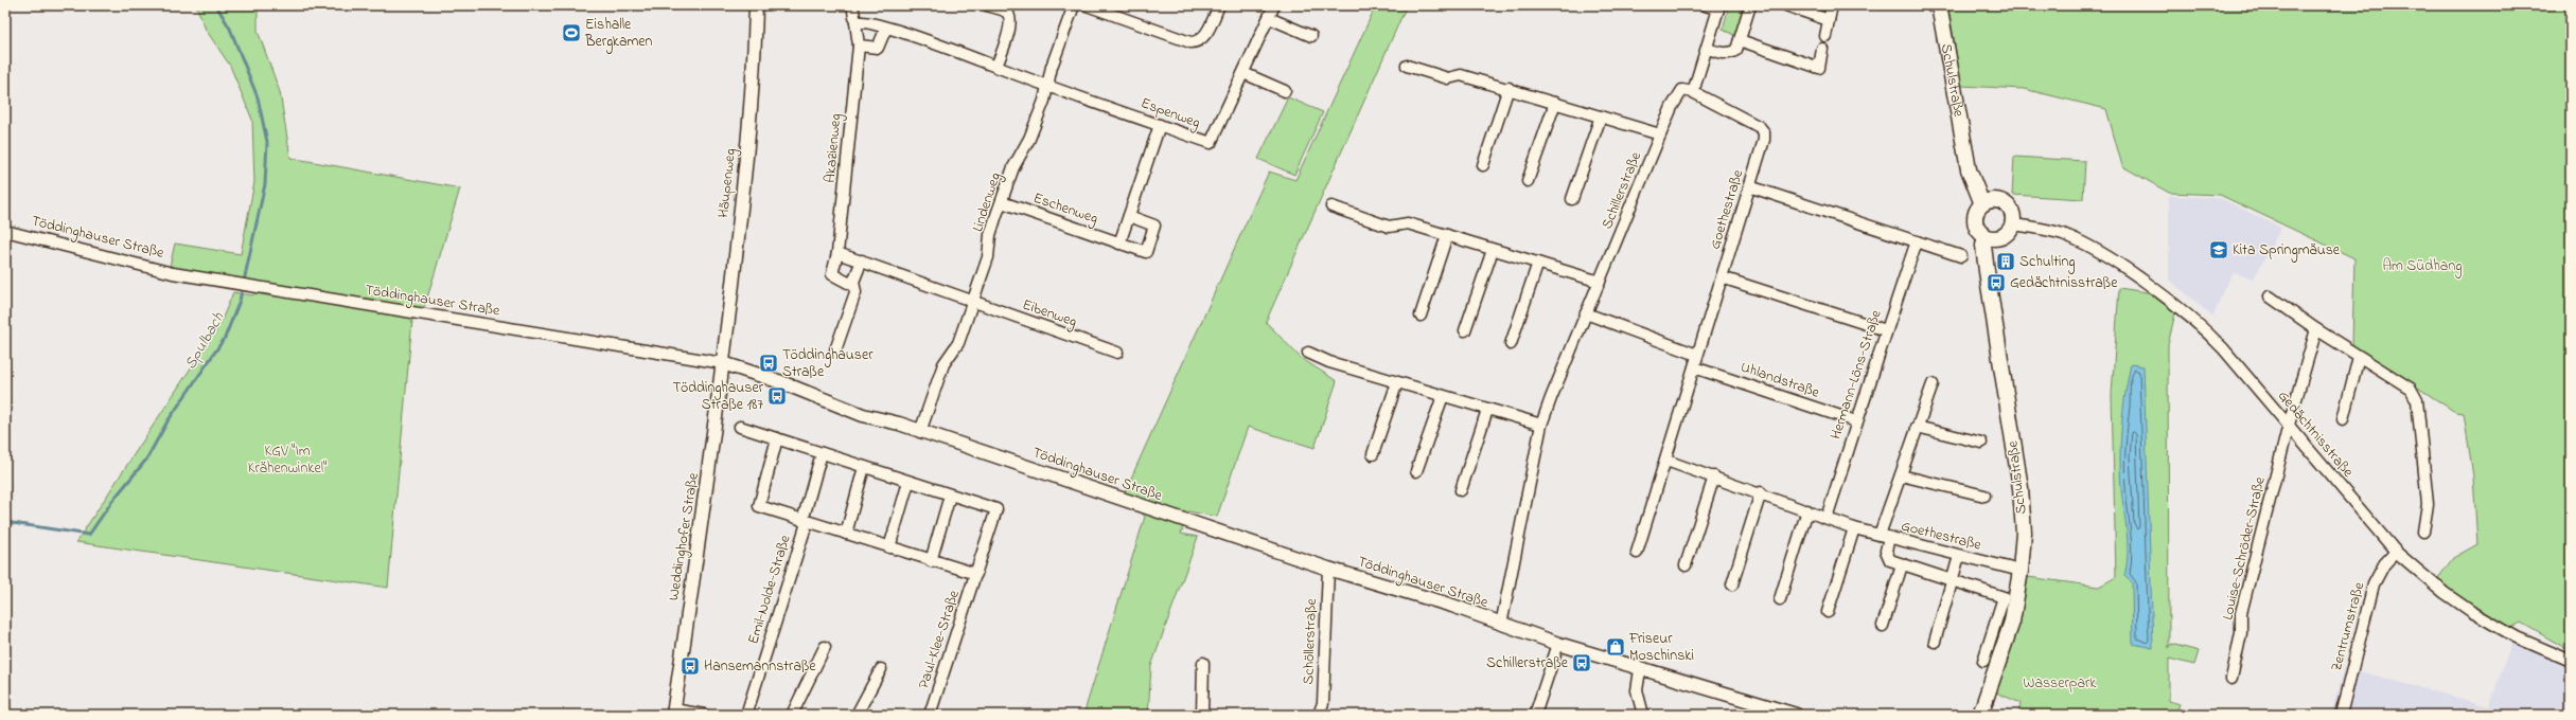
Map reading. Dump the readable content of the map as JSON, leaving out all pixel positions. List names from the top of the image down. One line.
{"streets":{"main road":["Schulstraße"],"street":["Espenweg","Akazienweg","Häupenweg","Schillerstraße","Lindenweg","Eschenweg","Goethestraße","Töddinghauser Straße","Eibenweg","Hermann-Löns-Straße","Uhlandstraße","Gedächtnisstraße","Weddinghofer Straße","Louise-Schröder-Straße","Emil-Nolde-Straße","Zentrumstraße","Paul-Klee-Straße","Schöllerstraße"]},"crossings":[["Schulstraße","Goethestraße"],["Schulstraße","Gedächtnisstraße"],["Espenweg","Lindenweg"],["Häupenweg","Töddinghauser Straße"],["Häupenweg","Weddinghofer Straße"],["Schillerstraße","Goethestraße"],["Schillerstraße","Töddinghauser Straße"],["Lindenweg","Eschenweg"],["Lindenweg","Töddinghauser Straße"],["Lindenweg","Eibenweg"],["Goethestraße","Hermann-Löns-Straße"],["Goethestraße","Uhlandstraße"],["Töddinghauser Straße","Weddinghofer Straße"],["Töddinghauser Straße","Schöllerstraße"],["Hermann-Löns-Straße","Uhlandstraße"],["Gedächtnisstraße","Louise-Schröder-Straße"],["Gedächtnisstraße","Zentrumstraße"]],"water":["Spulbach"],"parks":["Am Südhang","KGV \"Im Krähenwinkel\"","Wasserpark"],"places":{"sports":["Eishalle Bergkamen"],"school or university":["Kita Springmäuse"],"building":["Schulting"],"bus stop":["Gedächtnisstraße","Töddinghauser Straße","Töddinghauser Straße 187","Schillerstraße","Hansemannstraße"],"shop":["Friseur Moschinski"]}}
